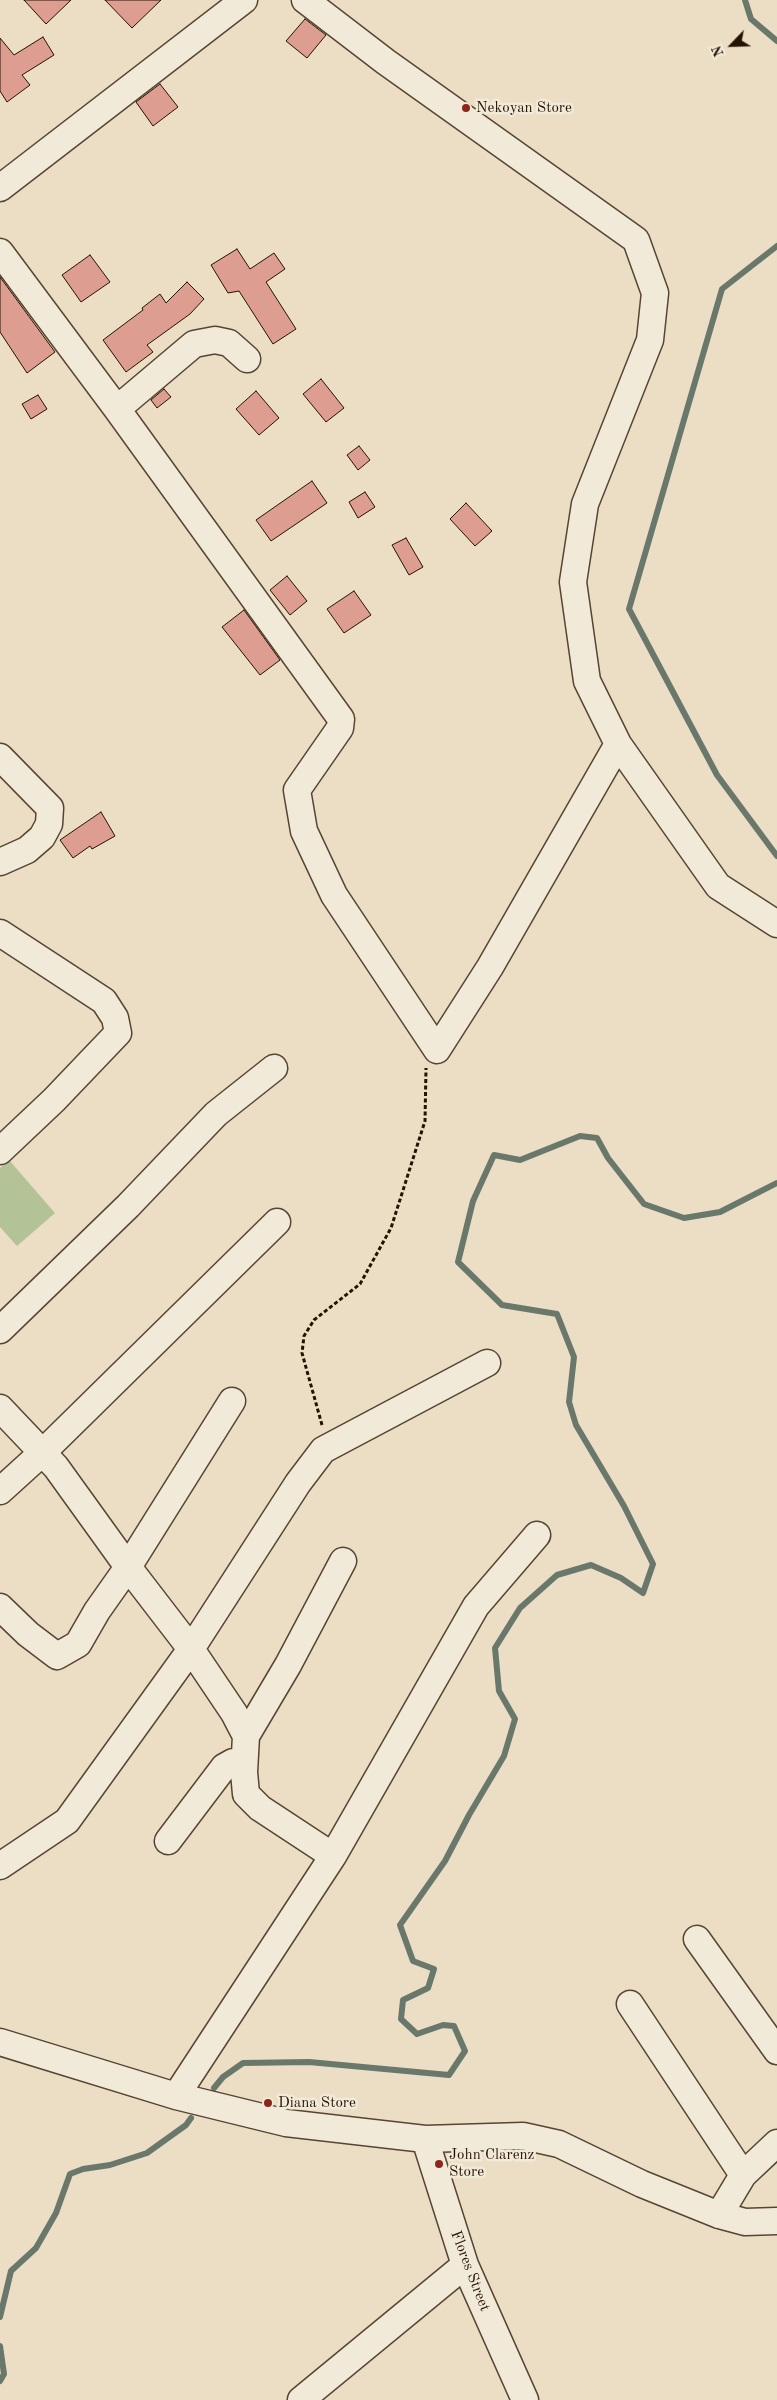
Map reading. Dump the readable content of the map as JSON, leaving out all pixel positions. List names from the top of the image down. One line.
{"streets":{"street":["Flores Street"]},"places":["Nekoyan Store","Diana Store","John Clarenz Store"],"north":"bottom left"}
